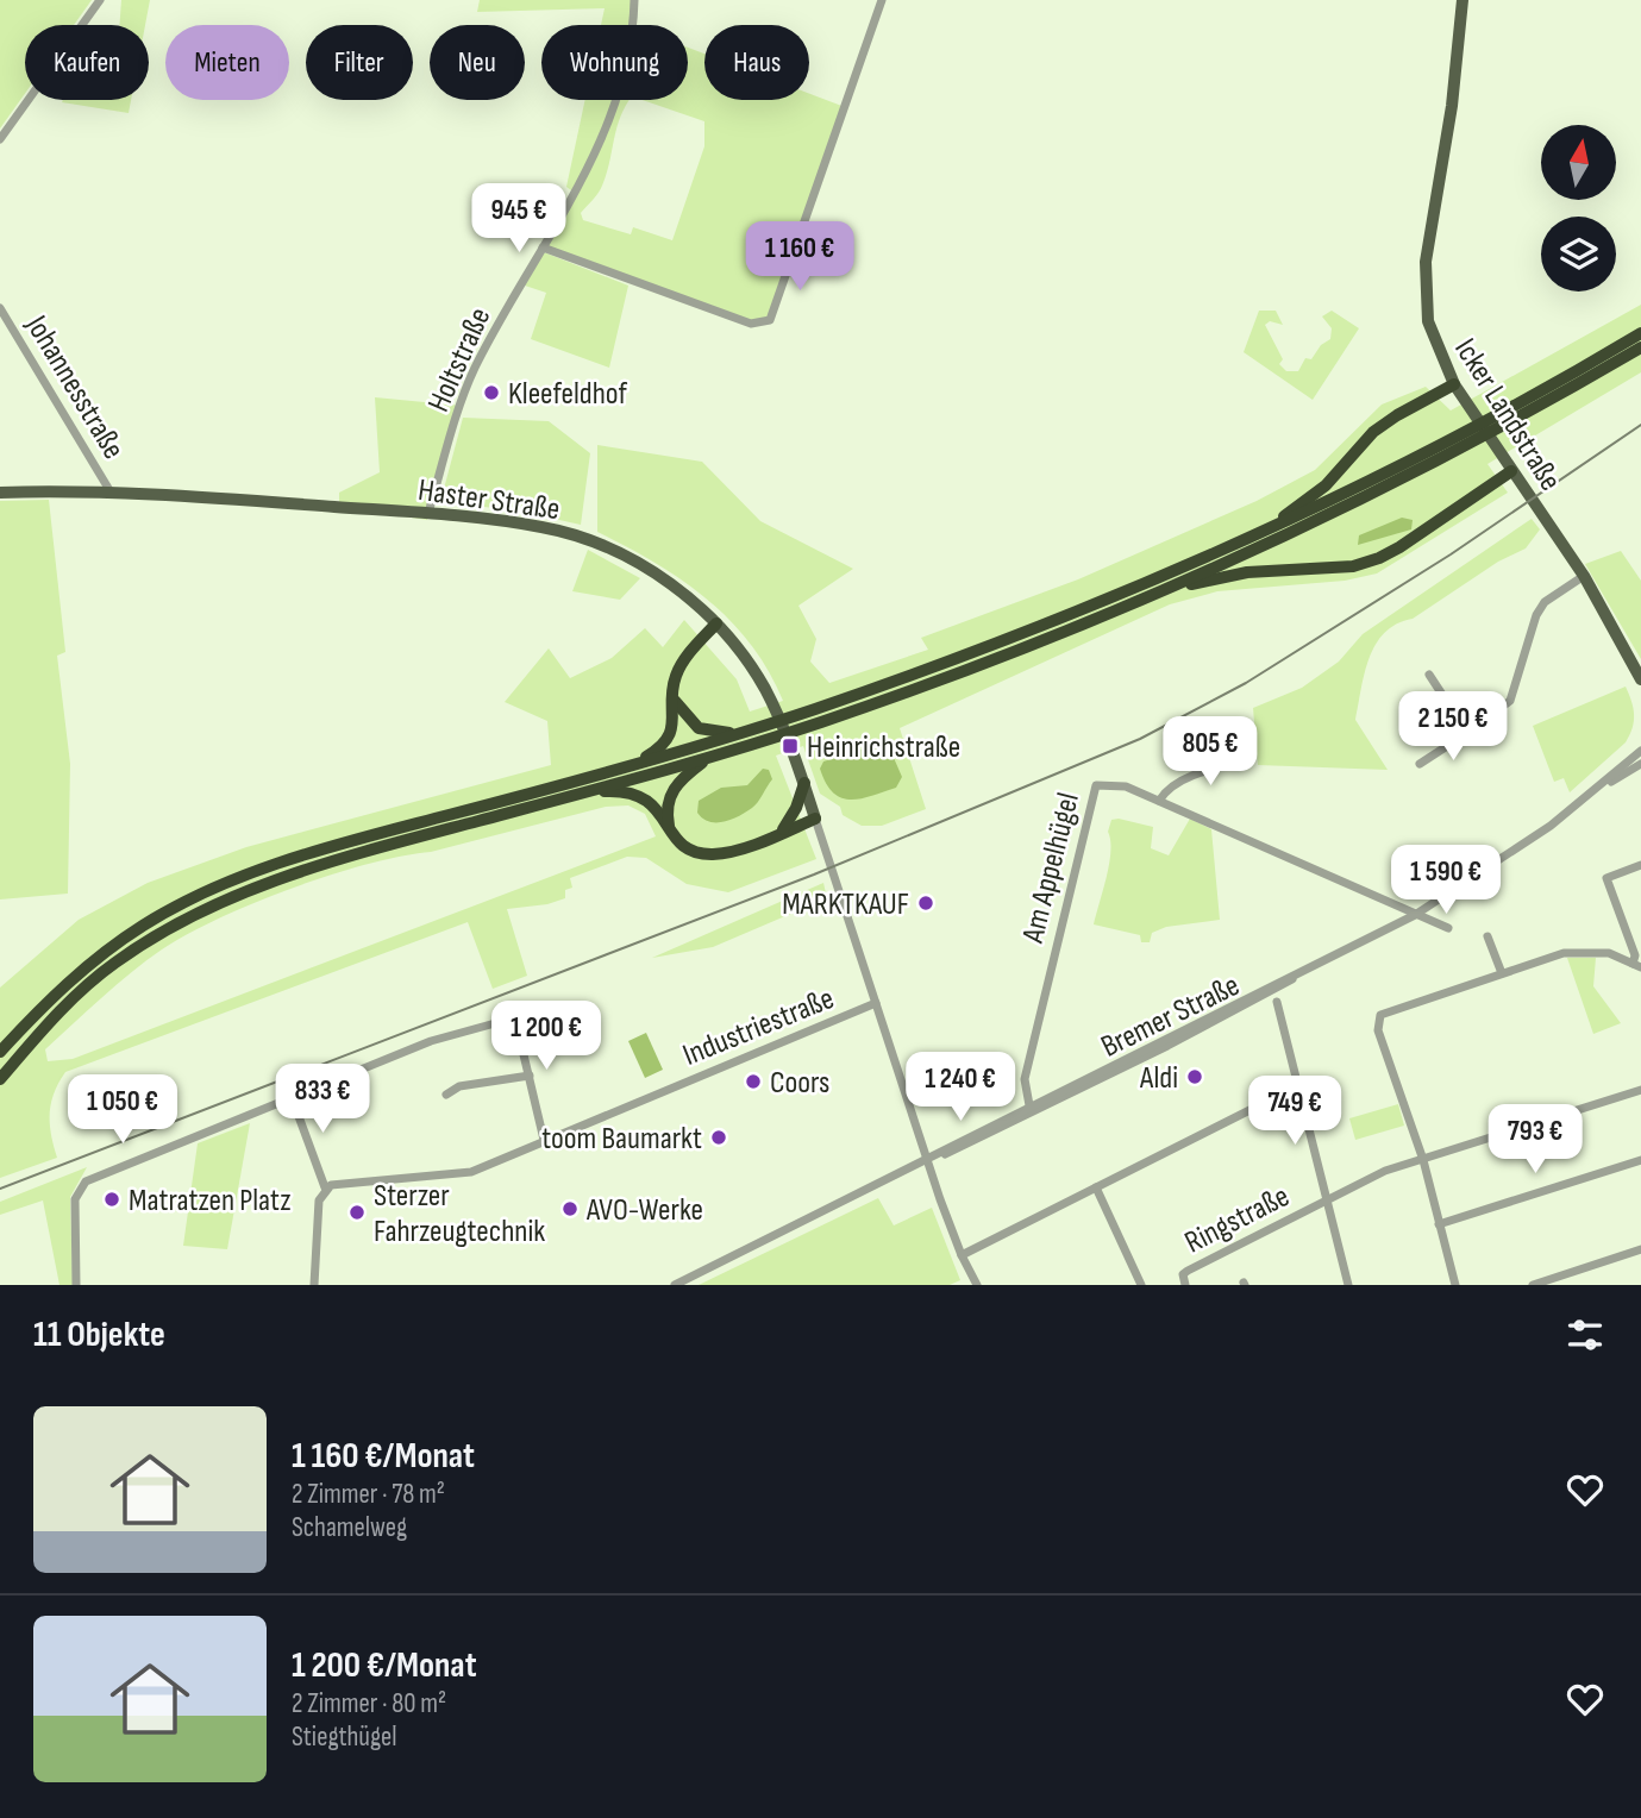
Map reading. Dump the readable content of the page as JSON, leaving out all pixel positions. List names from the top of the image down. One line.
{"streets":{"main road":["Icker Landstraße","Haster Straße"],"street":["Holtstraße","Johannesstraße","Am Appelhügel","Bremer Straße","Industriestraße","Ringstraße"]},"crossings":[["Holtstraße","Haster Straße"],["Johannesstraße","Haster Straße"],["Haster Straße","Bremer Straße"],["Haster Straße","Industriestraße"],["Am Appelhügel","Bremer Straße"]],"places":{"other":["Kleefeldhof","MARKTKAUF","Aldi","Coors","toom Baumarkt","Matratzen Platz","AVO-Werke","Sterzer Fahrzeugtechnik"],"transit":["Heinrichstraße"]},"north":"top","page":{"chip":["Kaufen","Mieten","Filter","Neu","Wohnung","Haus"],"price":["945 €","1 160 €","2 150 €","805 €","1 590 €","1 200 €","1 240 €","833 €","1 050 €","749 €","793 €"],"heading":"11 Objekte","list":[{"name":"1 160 €/Monat","note":"2 Zimmer · 78 m² · Schamelweg"},{"name":"1 200 €/Monat","note":"2 Zimmer · 80 m² · Stiegthügel"}]}}
